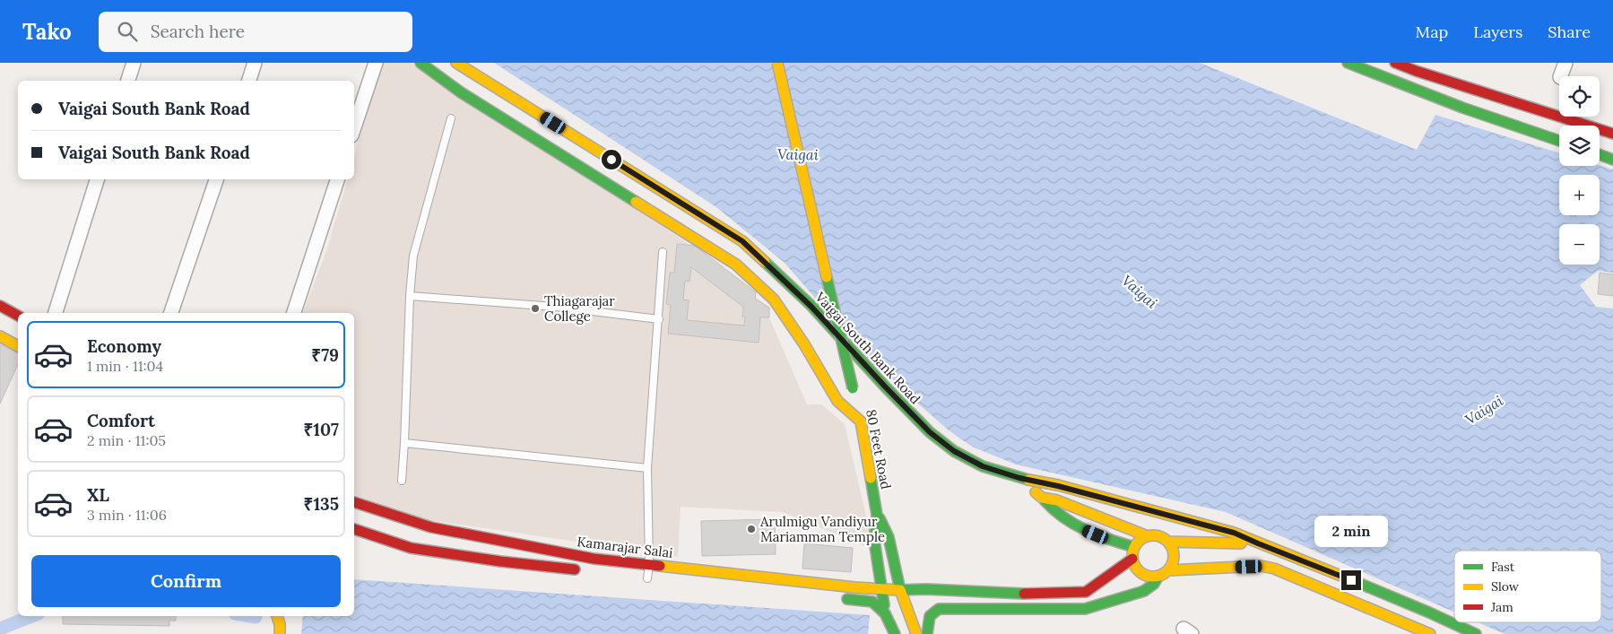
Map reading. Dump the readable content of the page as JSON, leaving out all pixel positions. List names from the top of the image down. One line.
{"streets":{"main road":["Vaigai South Bank Road","80 Feet Road","Kamarajar Salai"]},"crossings":[["80 Feet Road","Kamarajar Salai"]],"water":["Vaigai"],"places":["Thiagarajar College","Arulmigu Vandiyur Mariamman Temple"],"legend":["Fast","Slow","Jam"],"page":{"header":"Tako","search":"Search here","nav":["Map","Layers","Share"],"map_buttons":["+","−"],"banner":["Vaigai South Bank Road","Vaigai South Bank Road"],"list":[{"name":"Economy","note":"1 min · 11:04","value":"₹79"},{"name":"Comfort","note":"2 min · 11:05","value":"₹107"},{"name":"XL","note":"3 min · 11:06","value":"₹135"}],"bubble":"2 min","buttons":"Confirm"}}
